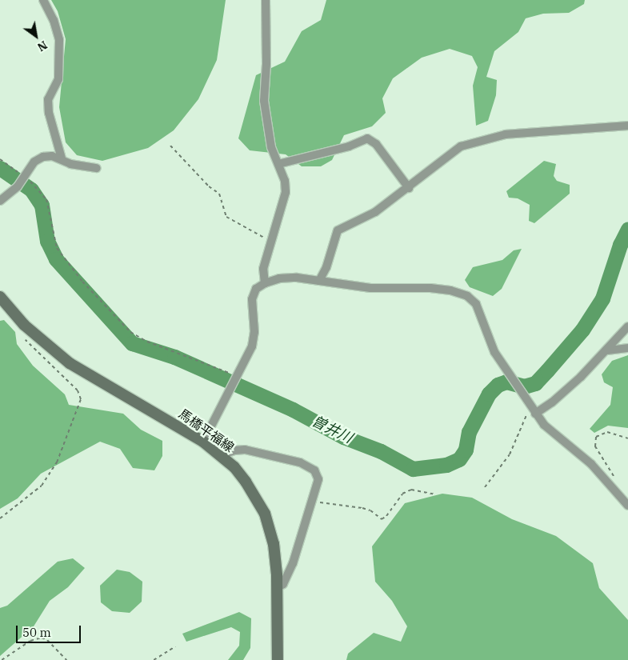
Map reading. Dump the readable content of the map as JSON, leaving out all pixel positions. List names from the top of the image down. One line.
{"streets":{"main road":["馬橋平福線"]},"water":["曽井川"],"scale_bar":"50 m","north":"bottom right"}
